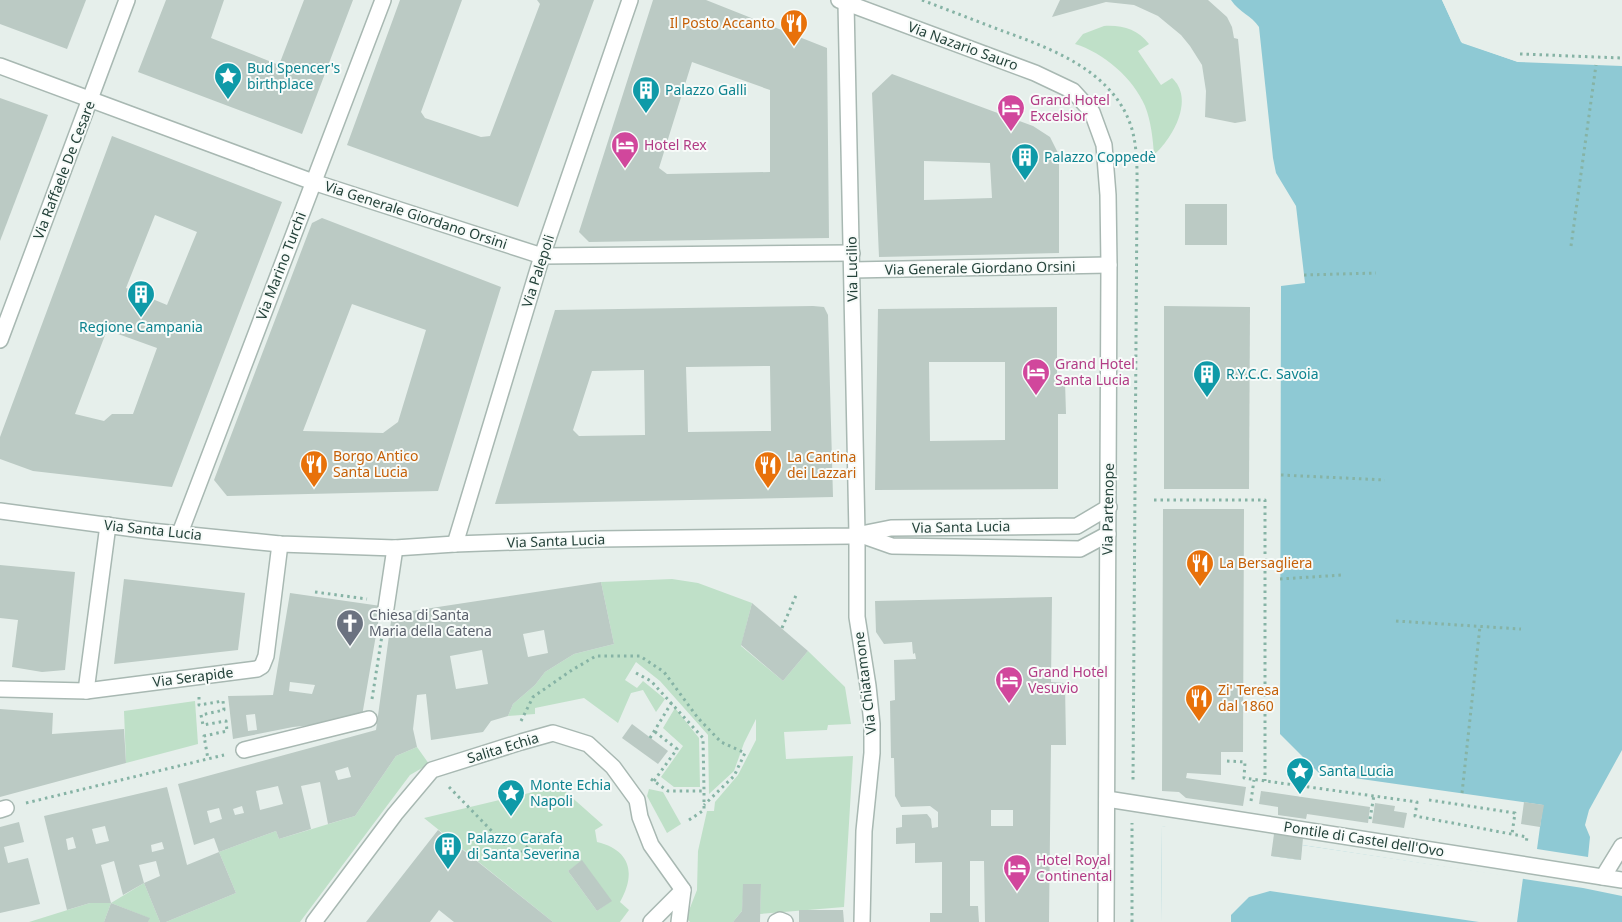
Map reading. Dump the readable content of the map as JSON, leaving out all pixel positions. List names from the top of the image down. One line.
{"streets":{"street":["Via Nazario Sauro","Via Raffaele De Cesare","Via Generale Giordano Orsini","Via Marino Turchi","Via Lucilio","Via Palepoli","Via Partenope","Via Santa Lucia","Via Serapide","Via Chiatamone","Salita Echia","Pontile di Castel dell'Ovo"]},"crossings":[["Via Nazario Sauro","Via Lucilio"],["Via Nazario Sauro","Via Partenope"],["Via Raffaele De Cesare","Via Generale Giordano Orsini"],["Via Generale Giordano Orsini","Via Marino Turchi"],["Via Generale Giordano Orsini","Via Lucilio"],["Via Generale Giordano Orsini","Via Palepoli"],["Via Generale Giordano Orsini","Via Partenope"],["Via Marino Turchi","Via Santa Lucia"],["Via Lucilio","Via Santa Lucia"],["Via Lucilio","Via Chiatamone"],["Via Palepoli","Via Santa Lucia"],["Via Partenope","Via Santa Lucia"],["Via Partenope","Pontile di Castel dell'Ovo"],["Via Santa Lucia","Via Serapide"],["Via Santa Lucia","Via Chiatamone"]],"places":{"restaurant":["Il Posto Accanto","Borgo Antico Santa Lucia","La Cantina dei Lazzari","La Bersagliera","Zi' Teresa dal 1860"],"place":["Bud Spencer's birthplace","Santa Lucia","Monte Echia Napoli"],"building":["Palazzo Galli","Palazzo Coppedè","Regione Campania","R.Y.C.C. Savoia","Palazzo Carafa di Santa Severina"],"hotel":["Grand Hotel Excelsior","Hotel Rex","Grand Hotel Santa Lucia","Grand Hotel Vesuvio","Hotel Royal Continental"],"church":["Chiesa di Santa Maria della Catena"]}}
